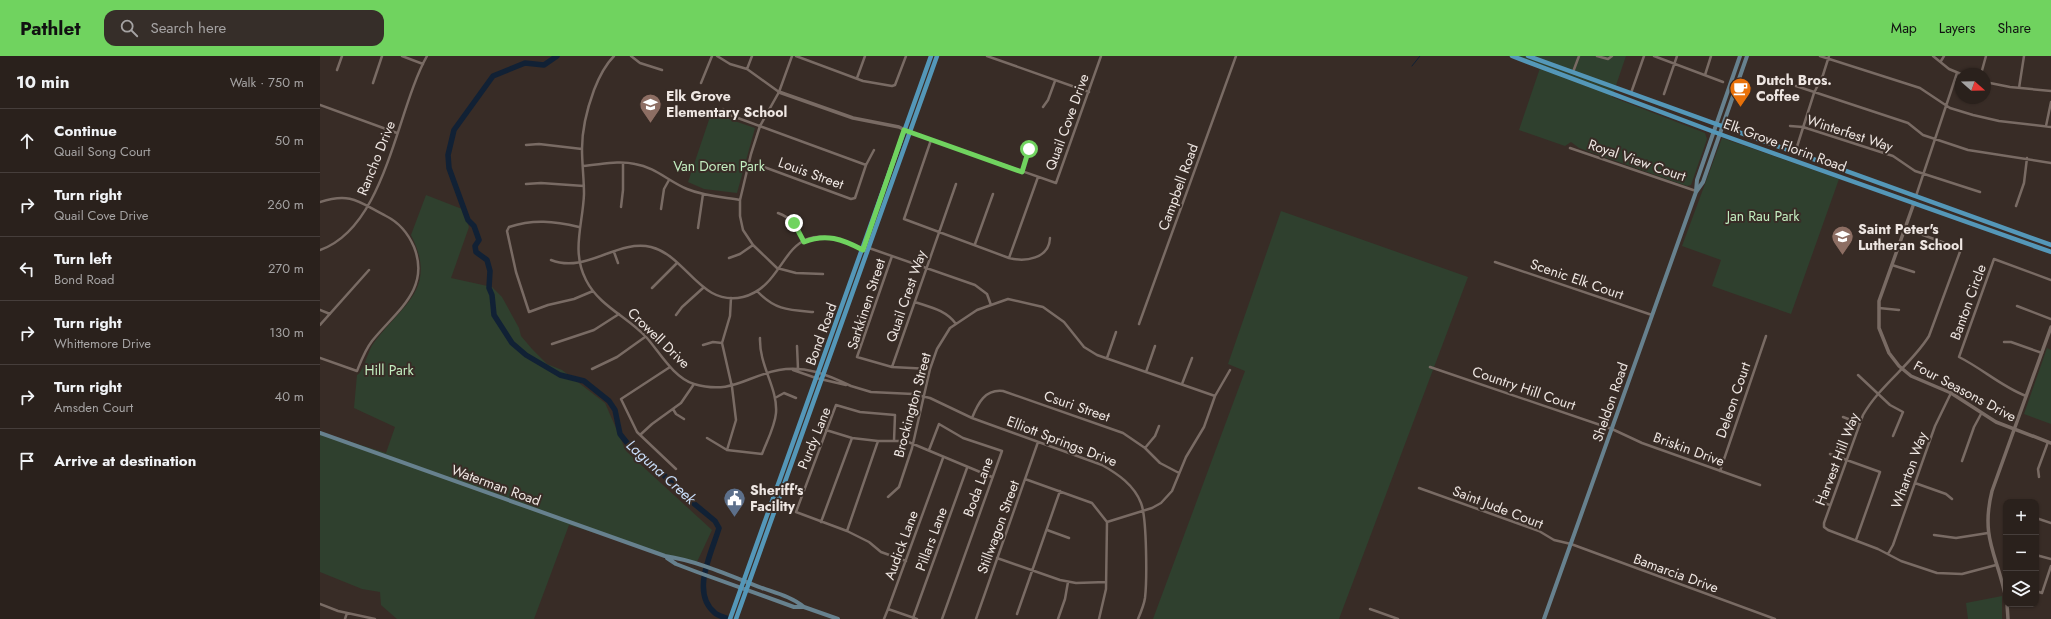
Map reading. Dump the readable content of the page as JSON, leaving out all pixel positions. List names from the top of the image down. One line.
{"streets":{"main road":["Elk Grove Florin Road","Bond Road","Sheldon Road","Waterman Road"],"street":["Quail Cove Drive","Winterfest Way","Rancho Drive","Royal View Court","Louis Street","Campbell Road","Scenic Elk Court","Quail Crest Way","Banton Circle","Sarkkinen Street","Crowell Drive","Country Hill Court","Four Seasons Drive","Deleon Court","Brockington Street","Csuri Street","Purdy Lane","Elliott Springs Drive","Briskin Drive","Harvest Hill Way","Wharton Way","Boda Lane","Saint Jude Court","Stillwagon Street","Pillars Lane","Audick Lane","Bamarcia Drive"]},"crossings":[["Quail Cove Drive","Bond Road"],["Elk Grove Florin Road","Four Seasons Drive"],["Elk Grove Florin Road","Sheldon Road"],["Royal View Court","Sheldon Road"],["Scenic Elk Court","Sheldon Road"],["Quail Crest Way","Sarkkinen Street"],["Sarkkinen Street","Brockington Street"],["Bond Road","Crowell Drive"],["Bond Road","Waterman Road"],["Crowell Drive","Elliott Springs Drive"],["Country Hill Court","Sheldon Road"],["Country Hill Court","Briskin Drive"],["Four Seasons Drive","Harvest Hill Way"],["Four Seasons Drive","Wharton Way"],["Deleon Court","Briskin Drive"],["Sheldon Road","Briskin Drive"],["Sheldon Road","Saint Jude Court"],["Sheldon Road","Bamarcia Drive"],["Brockington Street","Elliott Springs Drive"],["Csuri Street","Elliott Springs Drive"],["Elliott Springs Drive","Stillwagon Street"],["Harvest Hill Way","Wharton Way"],["Saint Jude Court","Bamarcia Drive"]],"water":["Laguna Creek"],"parks":["Van Doren Park","Jan Rau Park","Hill Park"],"places":{"cafe":["Dutch Bros. Coffee"],"school or university":["Elk Grove Elementary School","Saint Peter's Lutheran School"],"public building":["Sheriff's Facility"]},"north":"right","page":{"header":"Pathlet","search":"Search here","nav":["Map","Layers","Share"],"heading":["10 min","Walk · 750 m"],"list":[["Continue","Quail Song Court","50 m"],["Turn right","Quail Cove Drive","260 m"],["Turn left","Bond Road","270 m"],["Turn right","Whittemore Drive","130 m"],["Turn right","Amsden Court","40 m"],"Arrive at destination"],"map_buttons":["+","−"]}}
